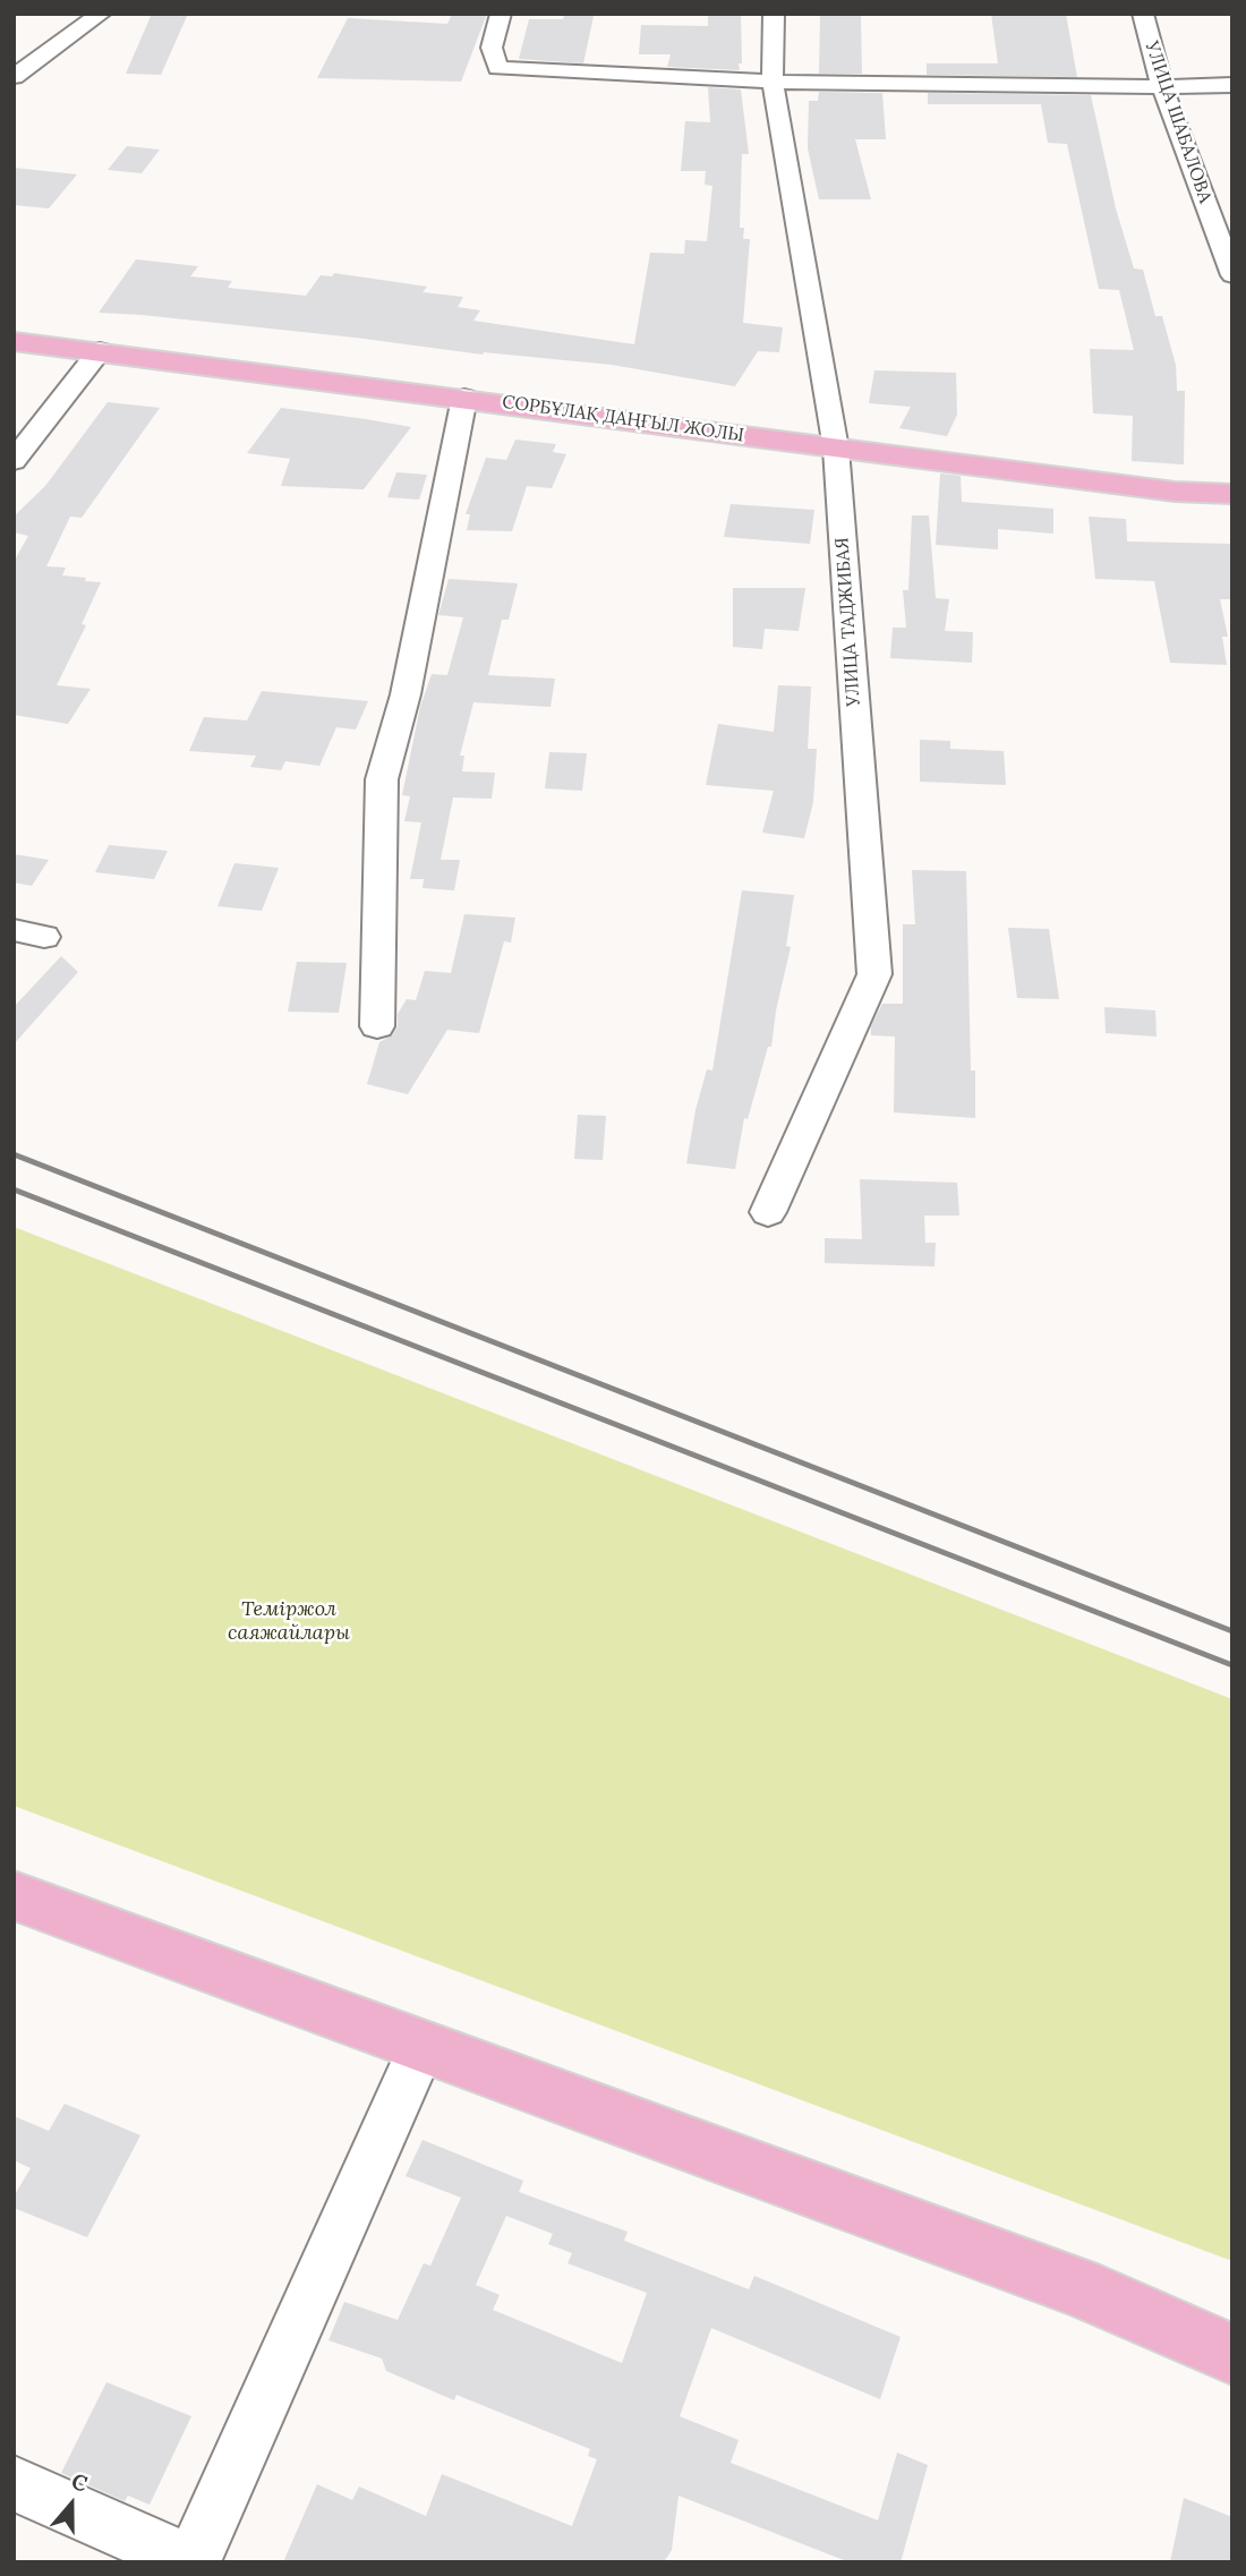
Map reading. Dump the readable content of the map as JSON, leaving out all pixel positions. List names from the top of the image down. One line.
{"streets":{"main road":["СОРБҰЛАҚ ДАҢҒЫЛ ЖОЛЫ"],"street":["УЛИЦА ШАБАЛОВА","УЛИЦА ТАДЖИБАЯ"]},"crossings":[["СОРБҰЛАҚ ДАҢҒЫЛ ЖОЛЫ","УЛИЦА ТАДЖИБАЯ"]],"parks":["Теміржол саяжайлары"],"north":"top"}
